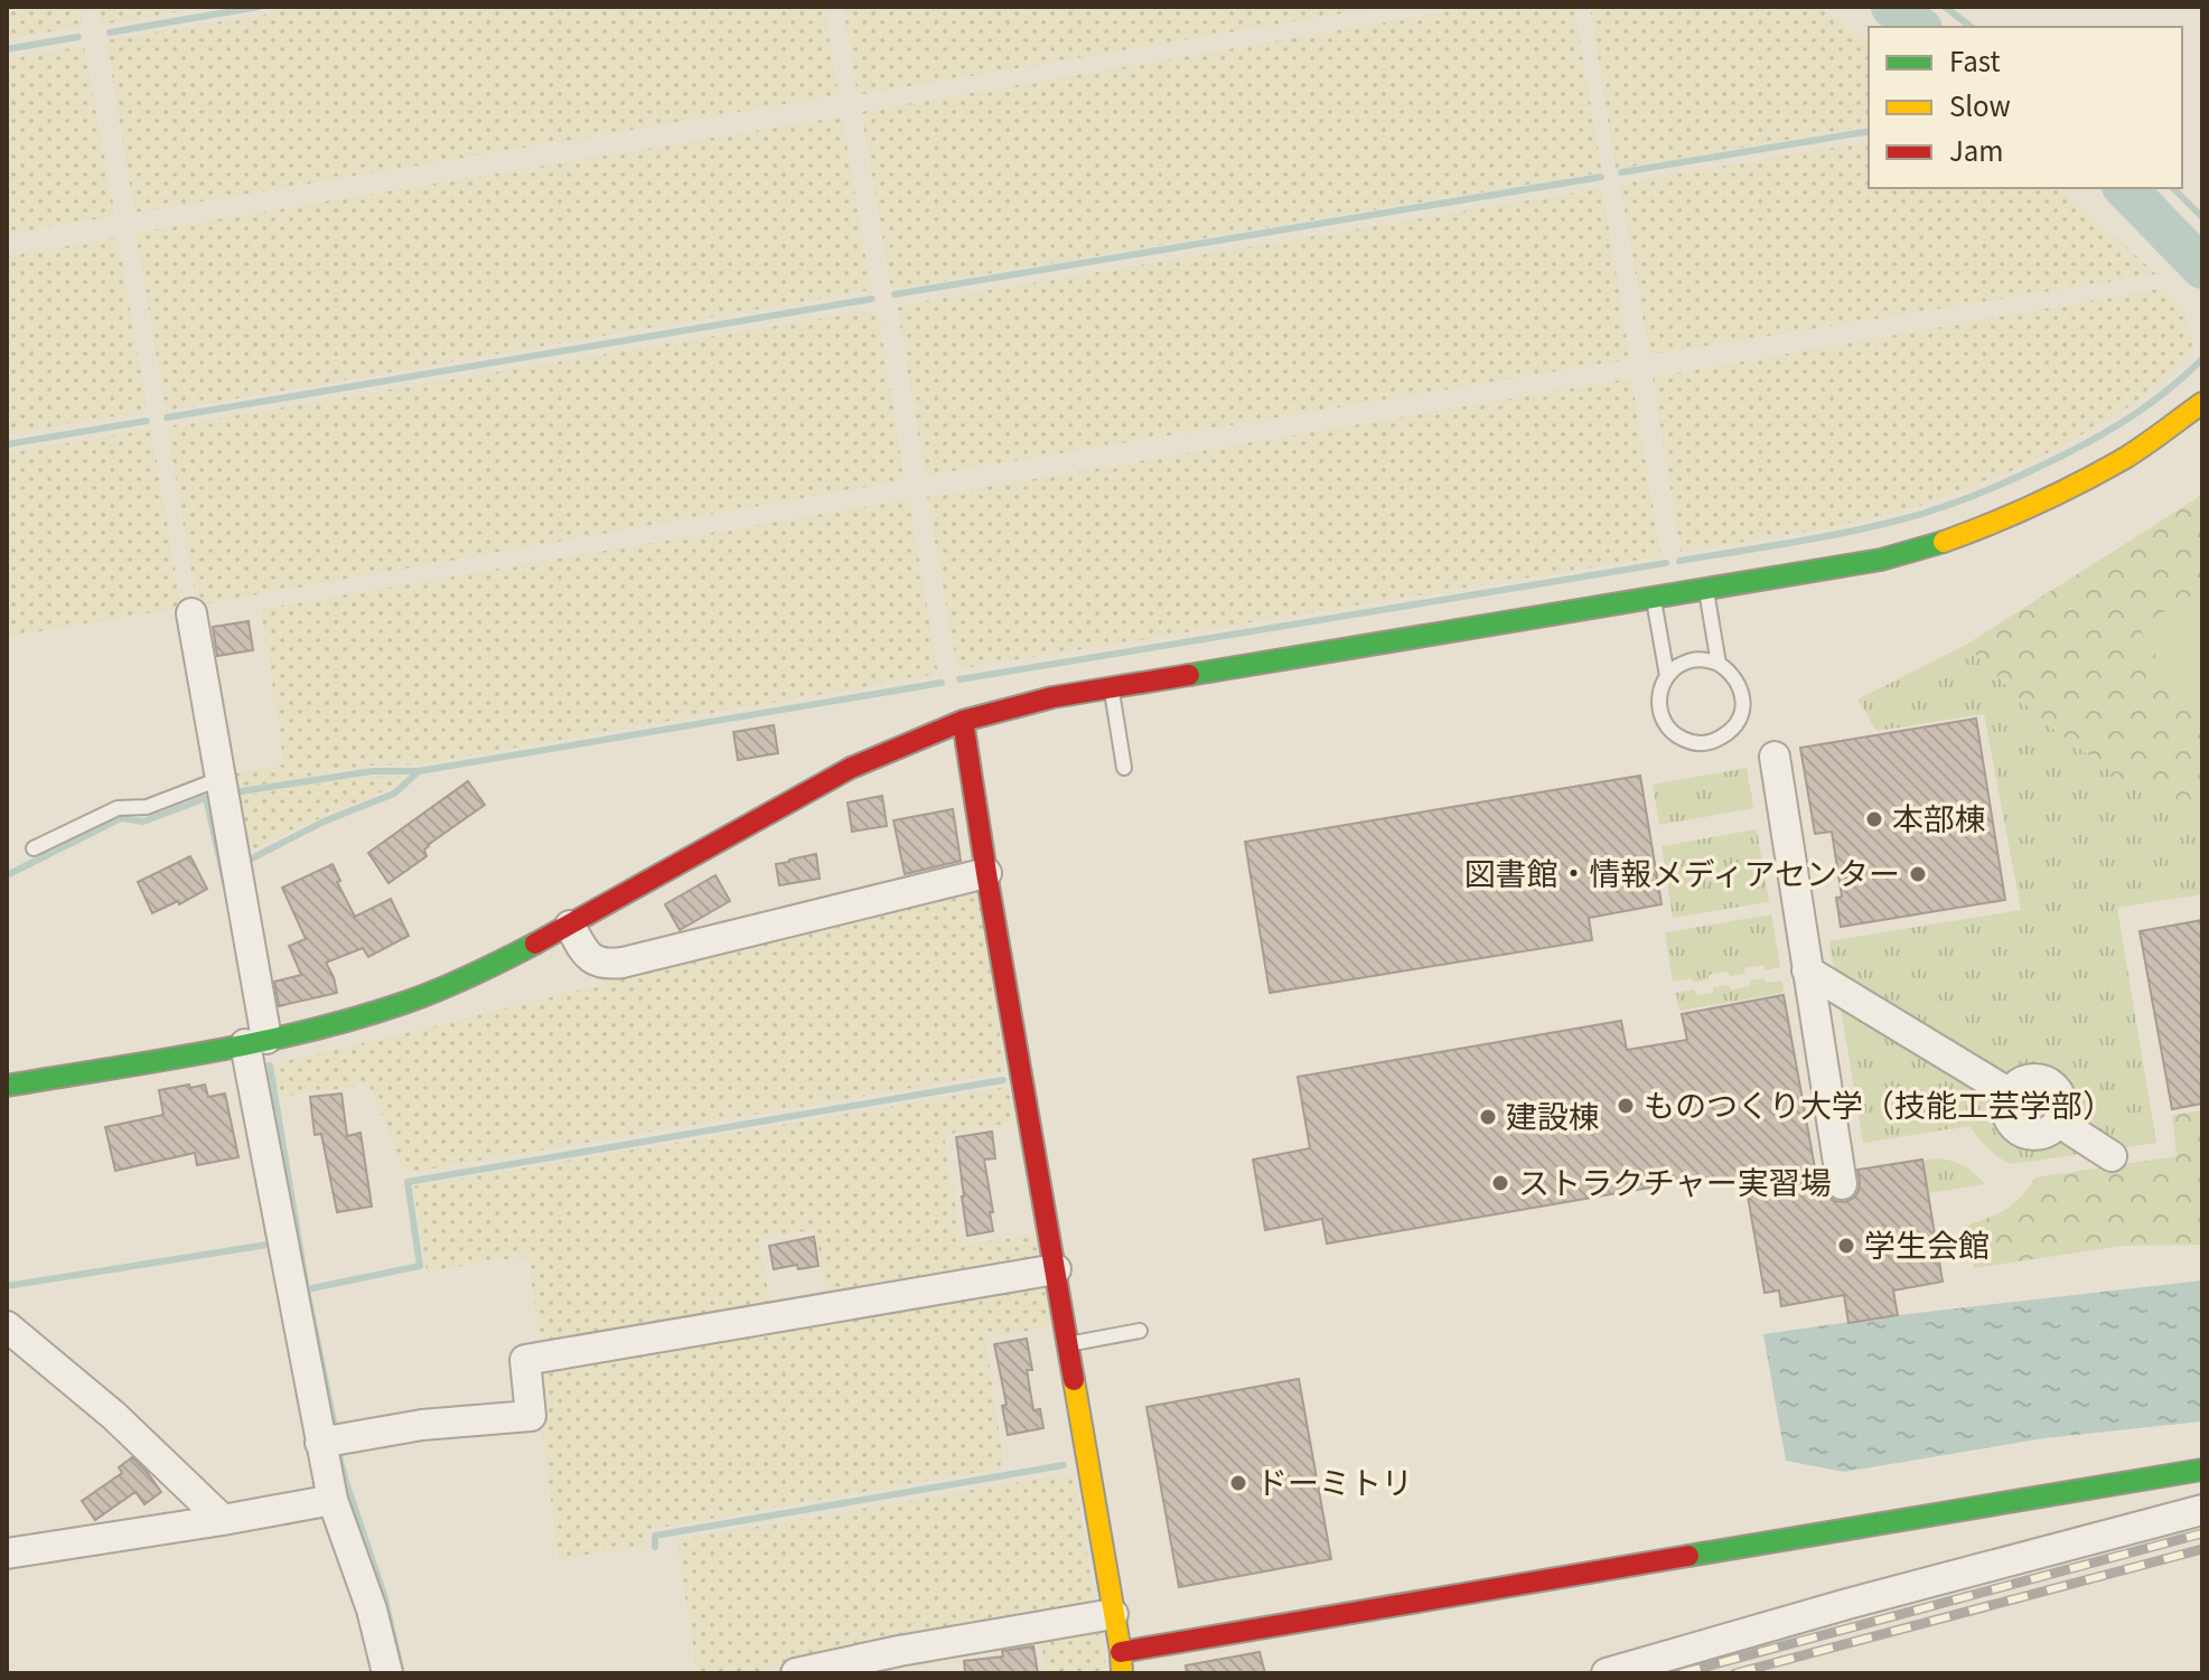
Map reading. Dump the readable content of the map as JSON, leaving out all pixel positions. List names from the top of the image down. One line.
{"places":["本部棟","図書館・情報メディアセンター","ものつくり大学（技能工芸学部）","建設棟","ストラクチャー実習場","学生会館","ドーミトリ"],"legend":["Fast","Slow","Jam"]}
